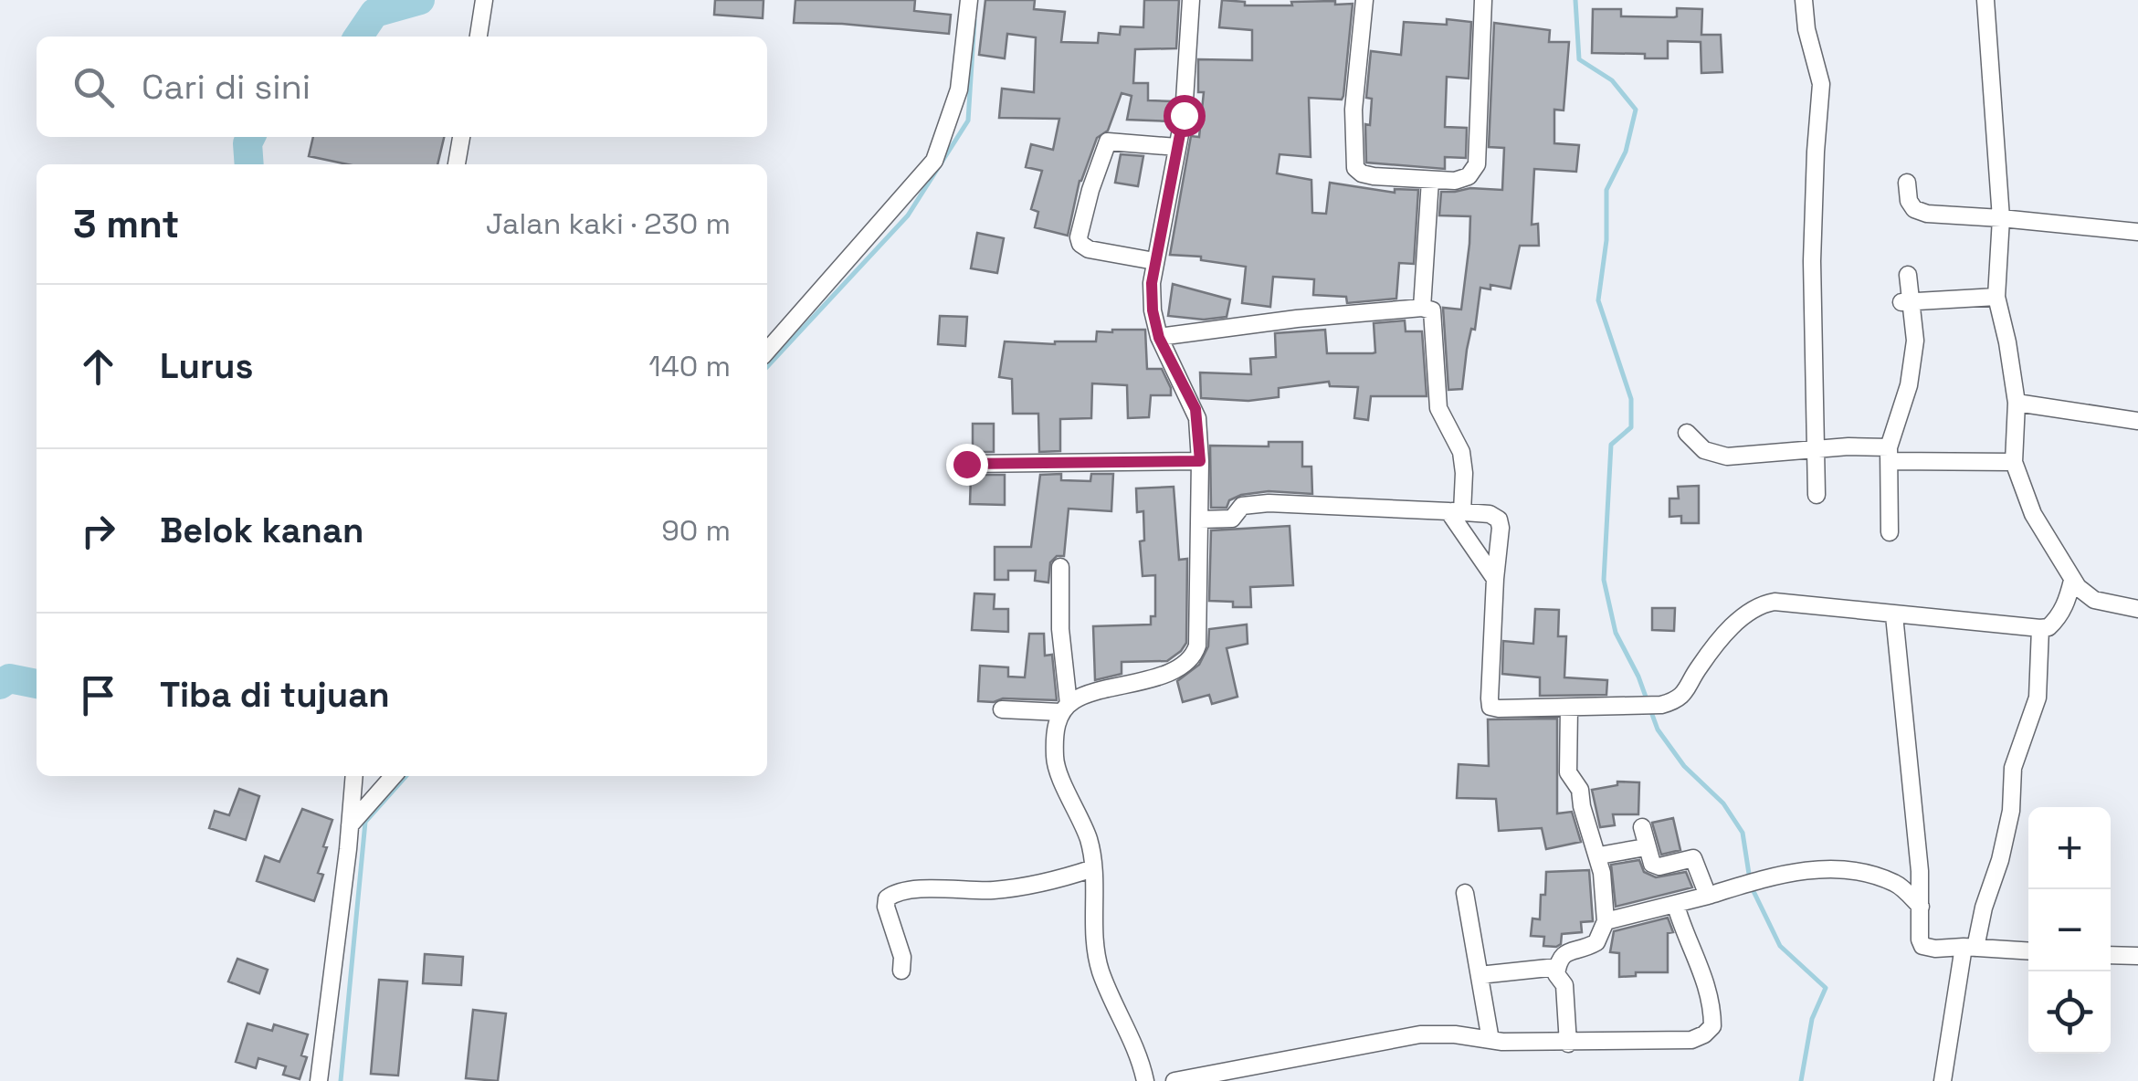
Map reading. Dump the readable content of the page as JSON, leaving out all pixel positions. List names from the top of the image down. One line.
{"page":{"search":"Cari di sini","heading":["3 mnt","Jalan kaki · 230 m"],"list":[["Lurus","140 m"],["Belok kanan","90 m"],"Tiba di tujuan"],"map_buttons":["+","−"]}}
